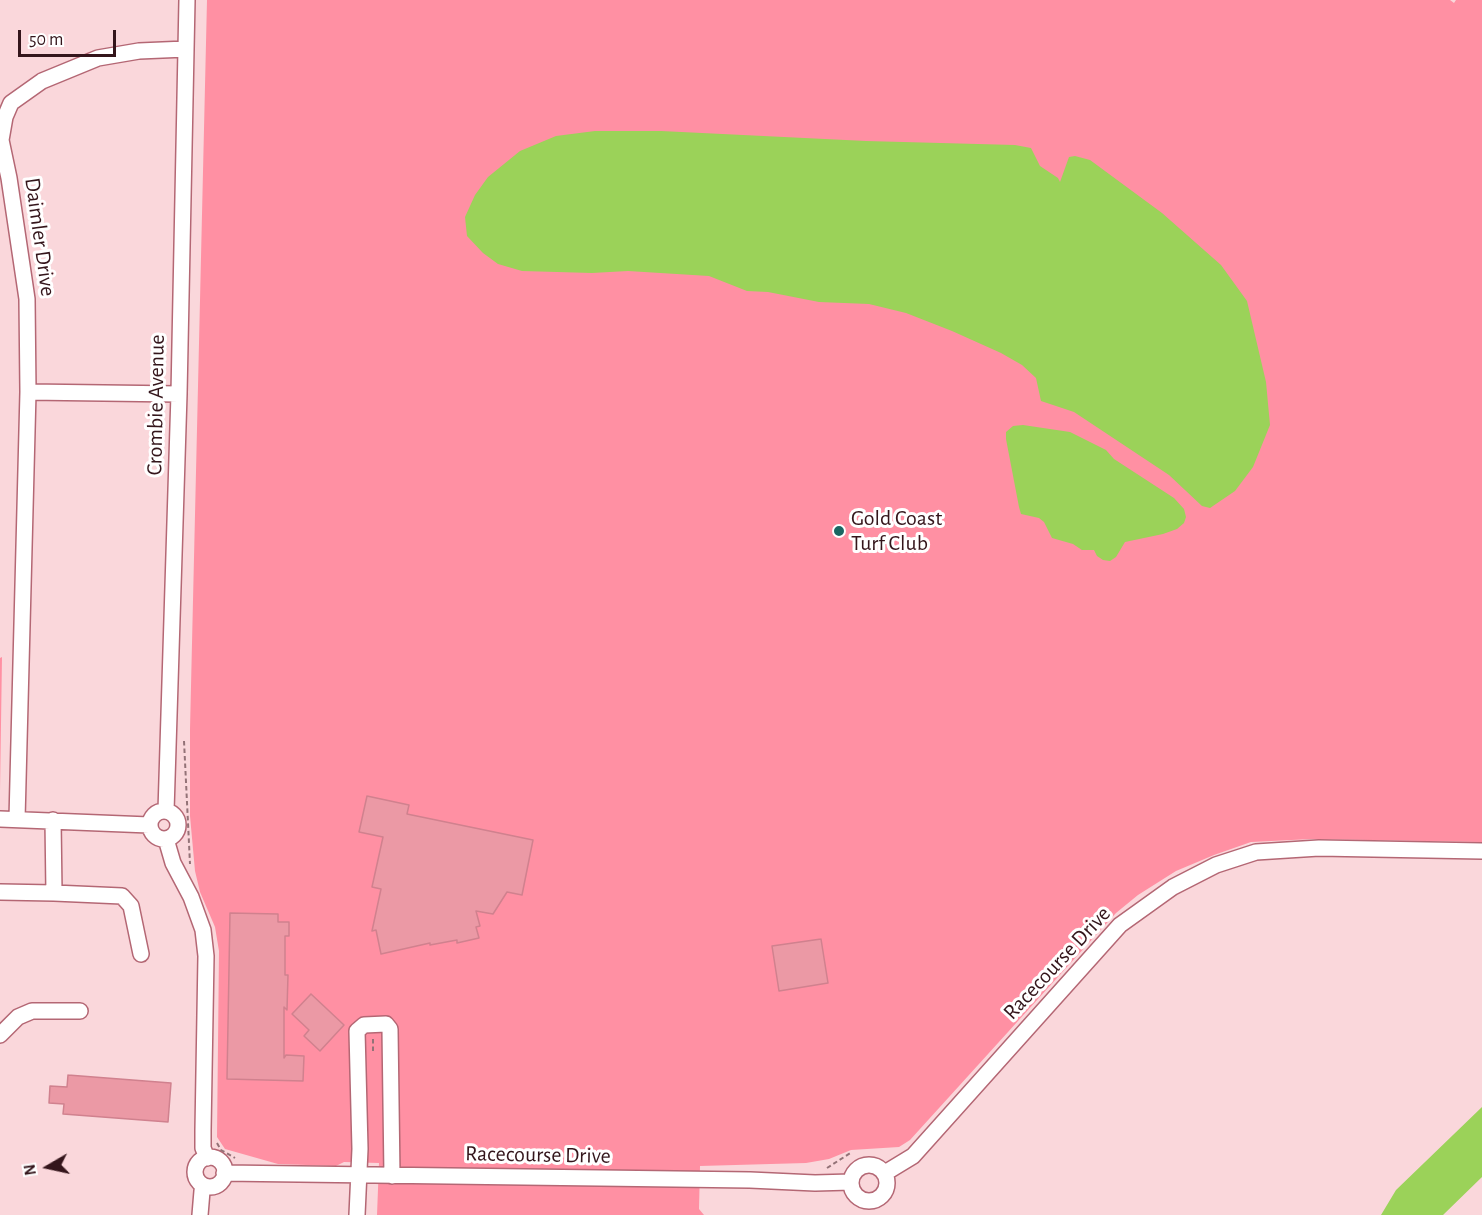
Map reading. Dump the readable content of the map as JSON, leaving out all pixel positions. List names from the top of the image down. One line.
{"streets":{"street":["Daimler Drive","Crombie Avenue","Racecourse Drive"]},"crossings":[["Daimler Drive","Crombie Avenue"]],"places":["Gold Coast Turf Club"],"scale_bar":"50 m","north":"left"}
